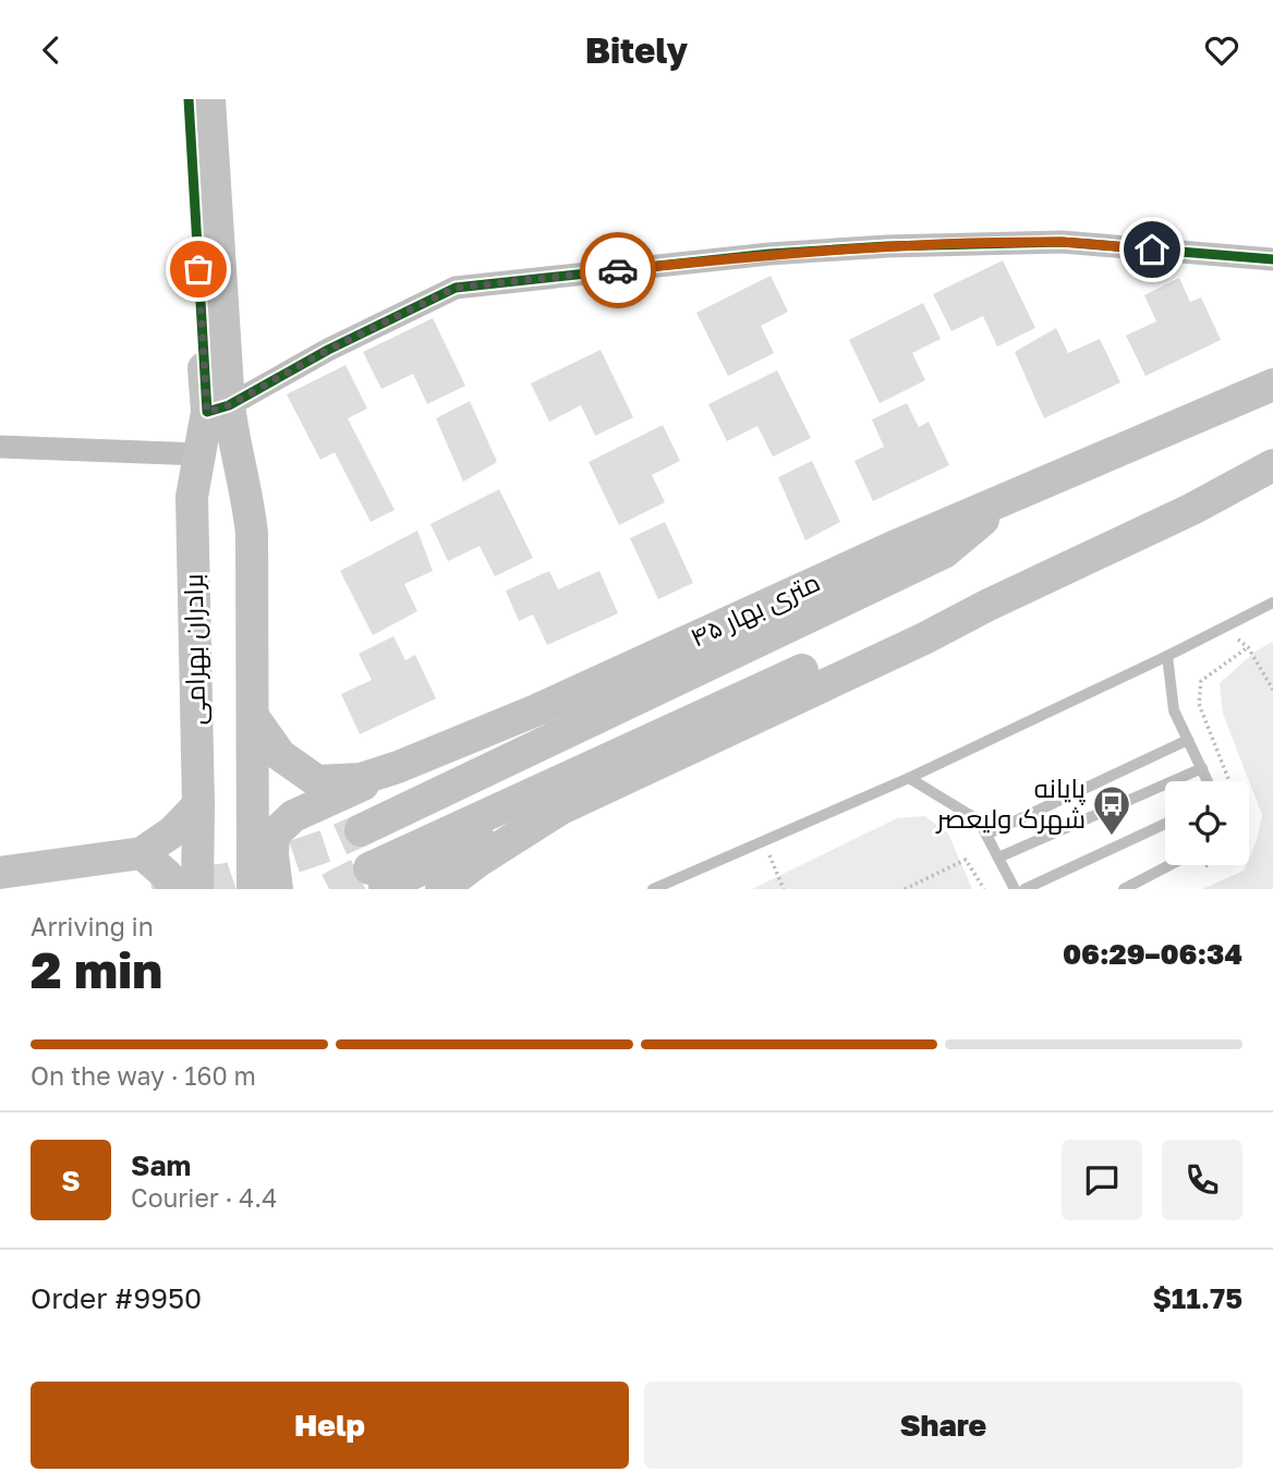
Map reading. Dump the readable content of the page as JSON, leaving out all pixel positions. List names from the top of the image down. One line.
{"streets":{"main road":["۴۵ متری بهار","برادران بهرامی"]},"places":{"bus stop":["پایانه شهرک ولیعصر"]},"page":{"header":"Bitely","heading":["2 min","Arriving in","06:29–06:34"],"panel":["Sam","Courier · 4.4","Order #9950","$11.75"],"bar":"On the way · 160 m","round":"S","buttons":["Help","Share"]}}
